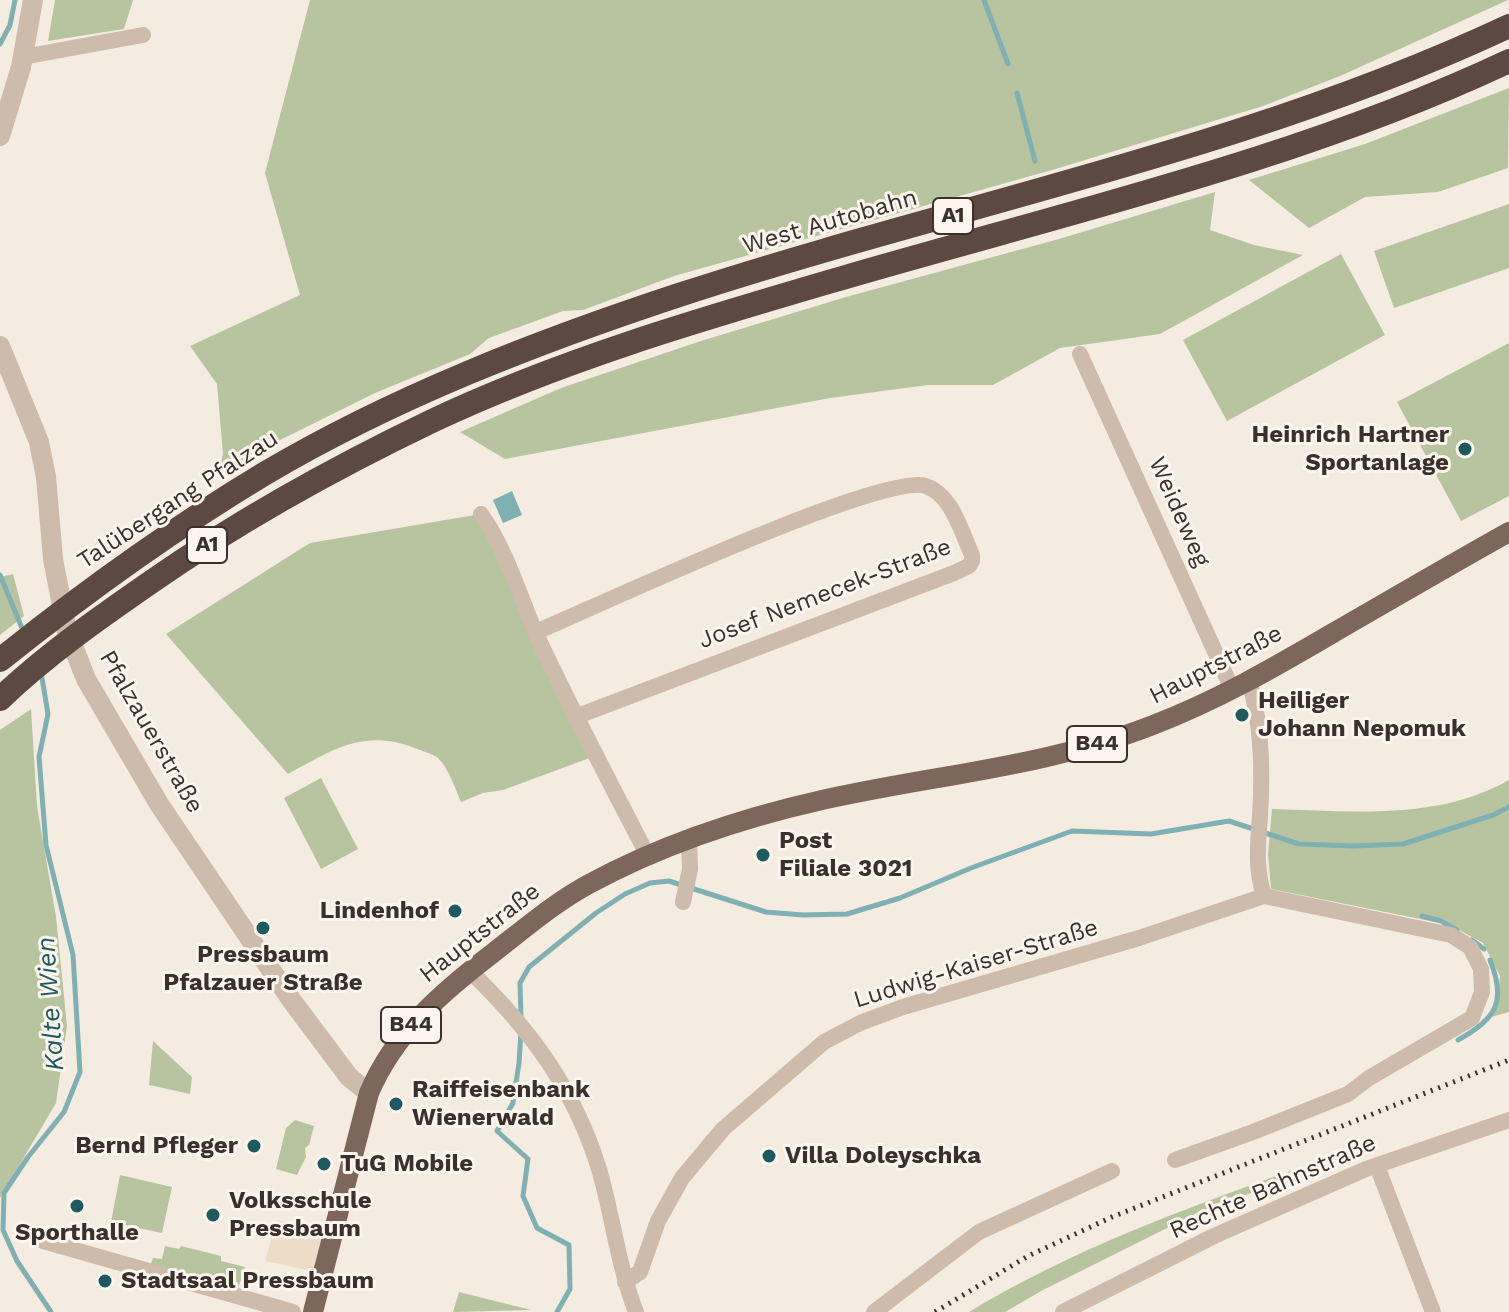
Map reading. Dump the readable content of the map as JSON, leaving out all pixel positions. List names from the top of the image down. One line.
{"streets":{"highway":["A1","West Autobahn","Talübergang Pfalzau"],"main road":["Hauptstraße","B44"],"street":["Weideweg","Josef Nemecek-Straße","Pfalzauerstraße","Ludwig-Kaiser-Straße","Rechte Bahnstraße"]},"crossings":[["West Autobahn","Talübergang Pfalzau"],["Weideweg","Hauptstraße"],["Hauptstraße","Pfalzauerstraße"]],"water":["Kalte Wien"],"places":["Heinrich Hartner Sportanlage","Heiliger Johann Nepomuk","Post Filiale 3021","Lindenhof","Pressbaum Pfalzauer Straße","Raiffeisenbank Wienerwald","Bernd Pfleger","Villa Doleyschka","TuG Mobile","Sporthalle","Volksschule Pressbaum","Stadtsaal Pressbaum"]}
